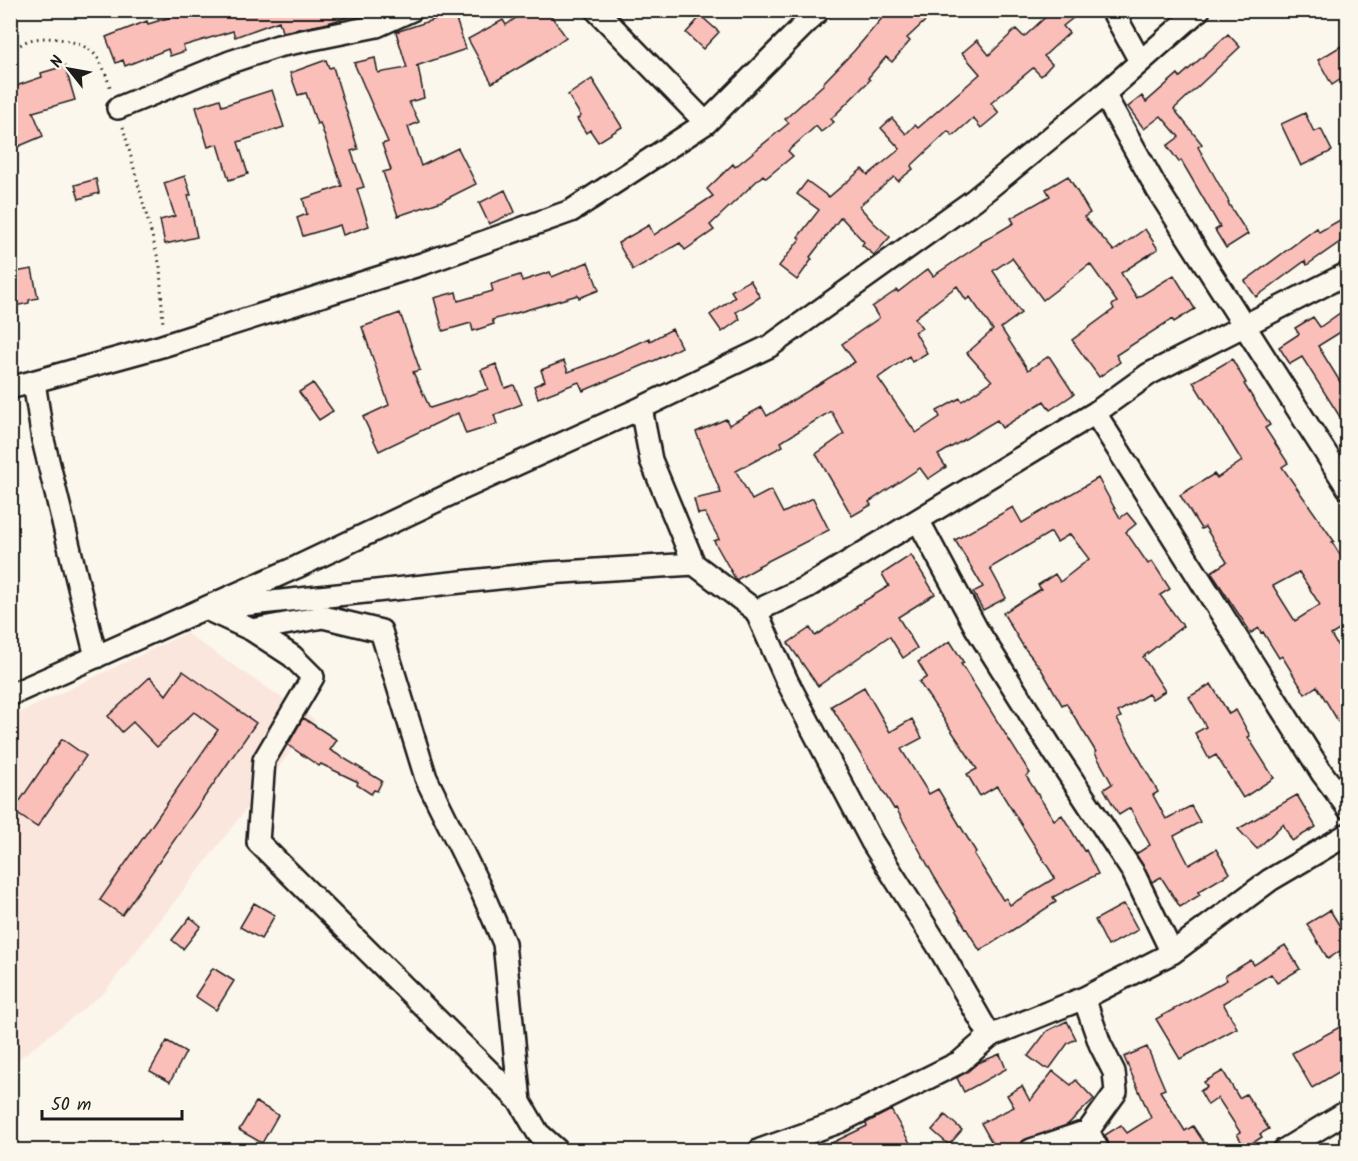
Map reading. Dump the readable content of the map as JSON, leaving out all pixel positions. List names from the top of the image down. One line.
{"scale_bar":"50 m","north":"top left"}
